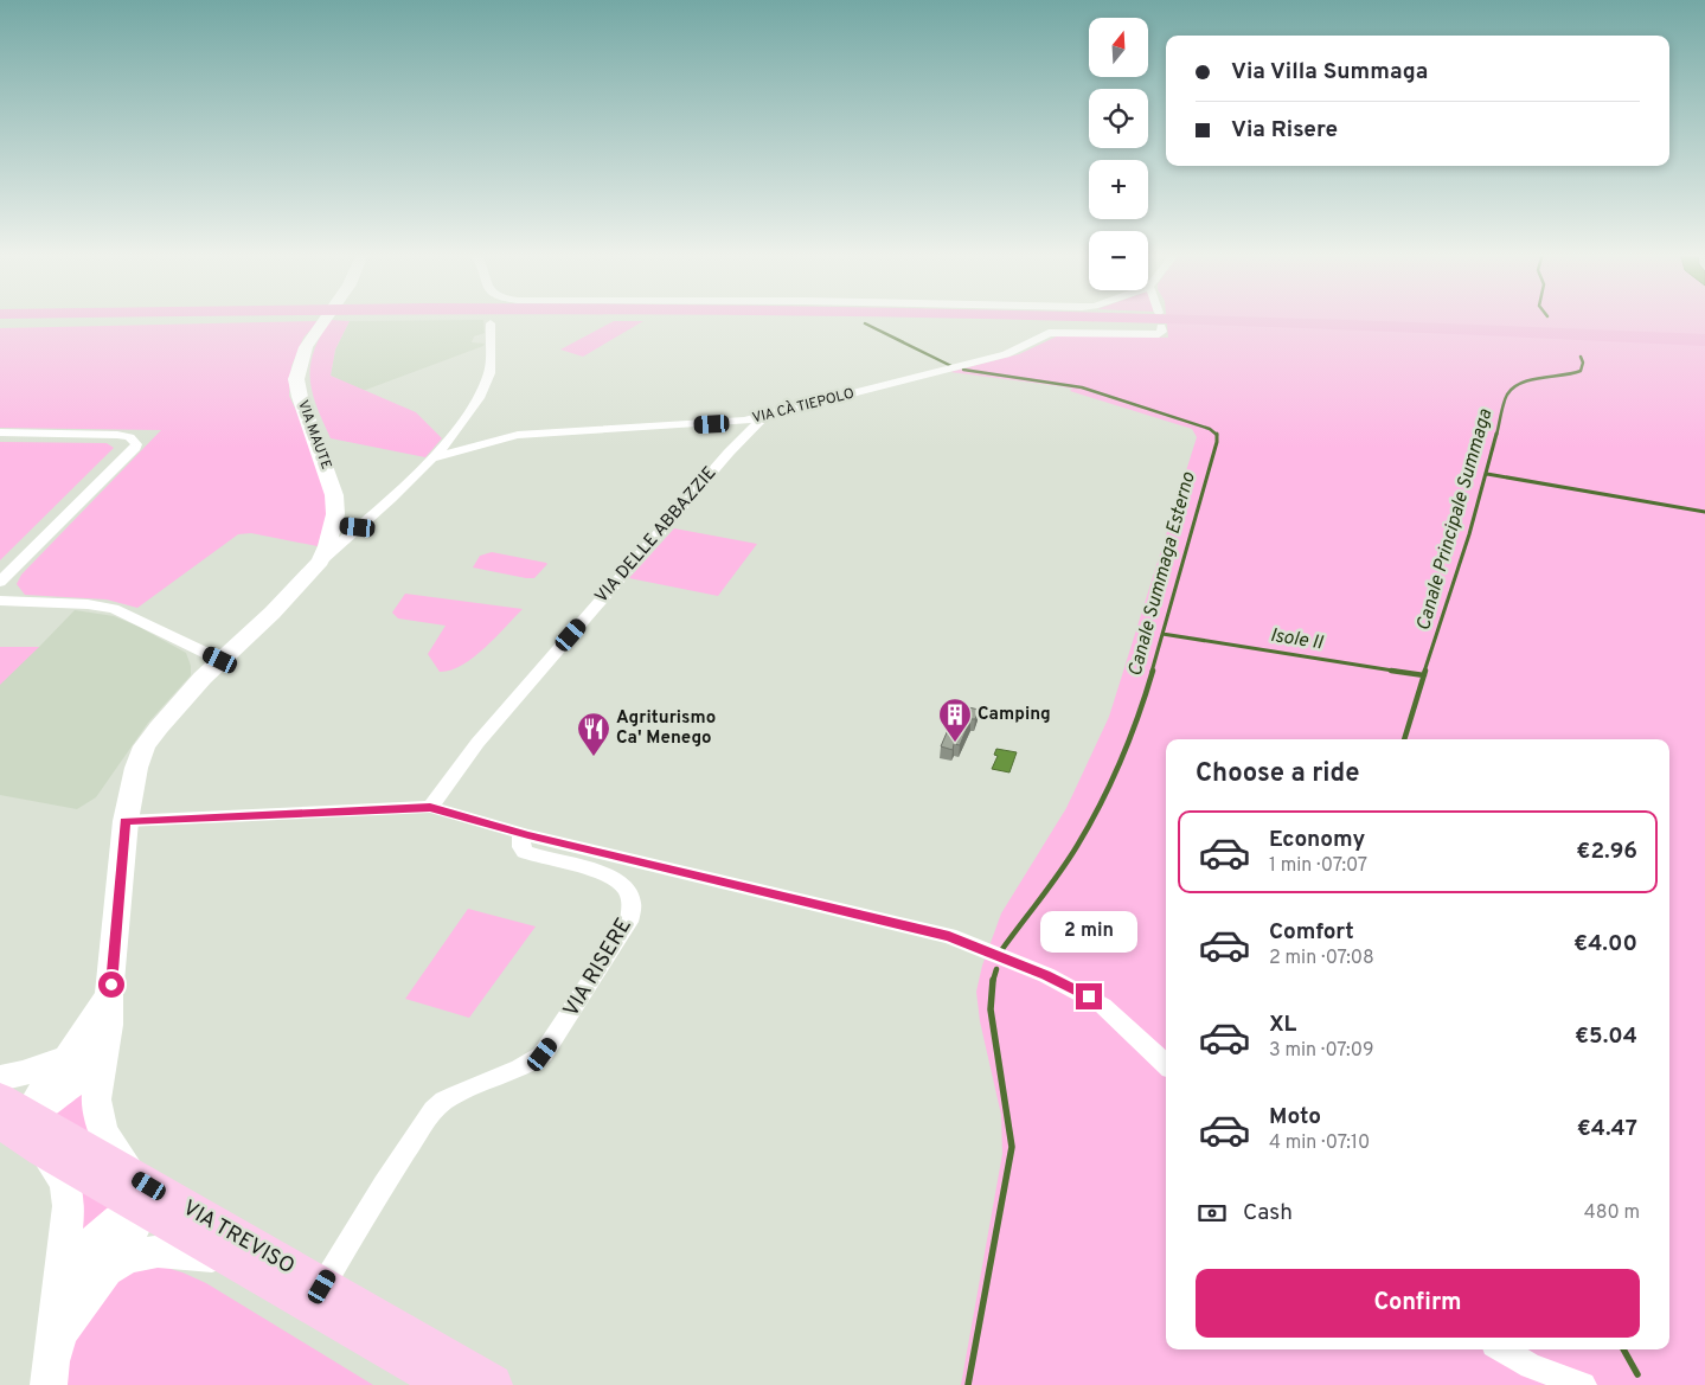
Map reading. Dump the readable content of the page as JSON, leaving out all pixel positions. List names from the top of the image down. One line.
{"streets":{"main road":["VIA TREVISO"],"street":["VIA CÀ TIEPOLO","VIA MAUTE","VIA DELLE ABBAZZIE","VIA RISERE"]},"crossings":[["VIA CÀ TIEPOLO","VIA DELLE ABBAZZIE"],["VIA RISERE","VIA TREVISO"]],"water":["Canale Principale Summaga","Canale Summaga Esterno","Isole II"],"places":{"building":["Camping"],"restaurant":["Agriturismo Ca' Menego"]},"north":"top","page":{"map_buttons":["+","−"],"banner":["Via Villa Summaga","Via Risere"],"heading":"Choose a ride","list":[{"name":"Economy","note":"1 min · 07:07","value":"€2.96"},{"name":"Comfort","note":"2 min · 07:08","value":"€4.00"},{"name":"XL","note":"3 min · 07:09","value":"€5.04"},{"name":"Moto","note":"4 min · 07:10","value":"€4.47"}],"bubble":"2 min","pay":["Cash","480 m"],"buttons":"Confirm"}}
